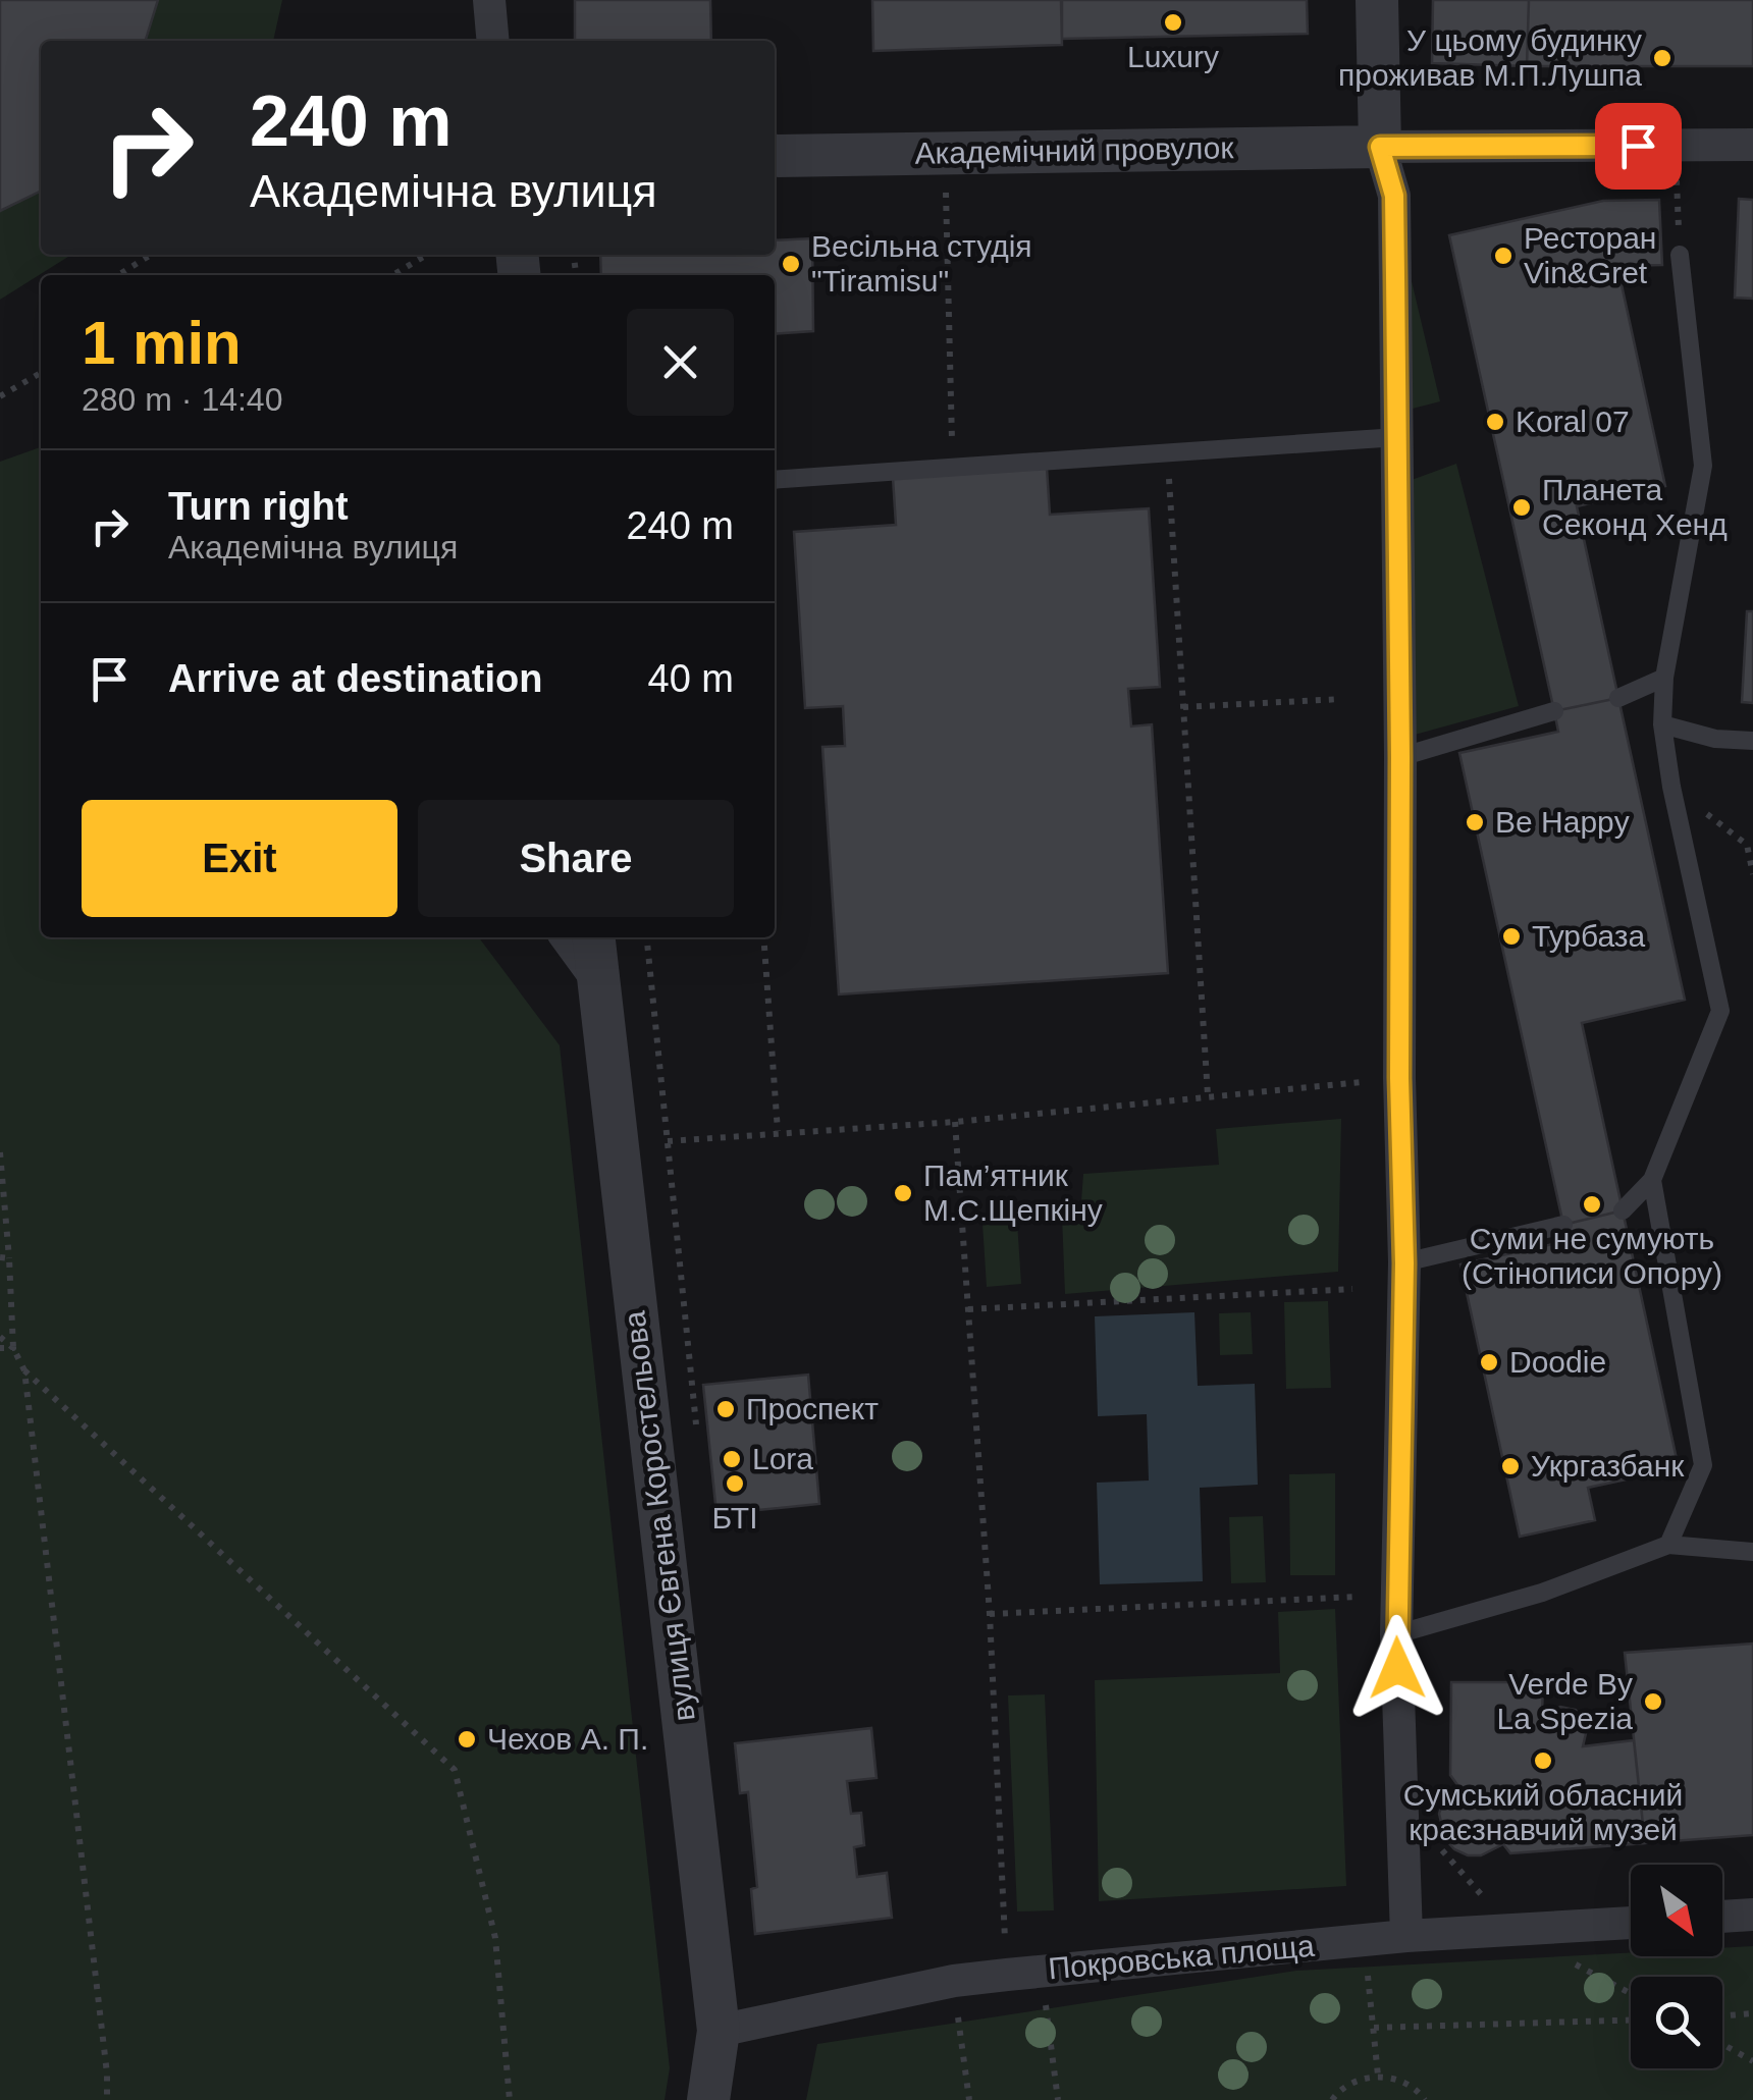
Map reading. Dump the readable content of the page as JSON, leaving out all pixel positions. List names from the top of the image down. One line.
{"streets":{"street":["Академічний провулок","вулиця Євгена Коростельова","Покровська площа"]},"crossings":[["вулиця Євгена Коростельова","Покровська площа"]],"places":["Luxury","У цьому будинку проживав М.П.Лушпа","Ресторан Vin&Gret","Весільна студія \"Tiramisu\"","Koral 07","Планета Секонд Хенд","Be Happy","Турбаза","Пам’ятник М.С.Щепкіну","Суми не сумують (Стінописи Опору)","Doodie","Проспект","Lora","Укргазбанк","БТІ","Verde By La Spezia","Чехов А. П.","Сумський обласний краєзнавчий музей"],"north":"bottom right","page":{"turn":["240 m","Академічна вулиця"],"heading":["1 min","280 m · 14:40"],"list":[{"name":"Turn right","note":"Академічна вулиця","value":"240 m"},{"name":"Arrive at destination","value":"40 m"}],"buttons":["Exit","Share"]}}
